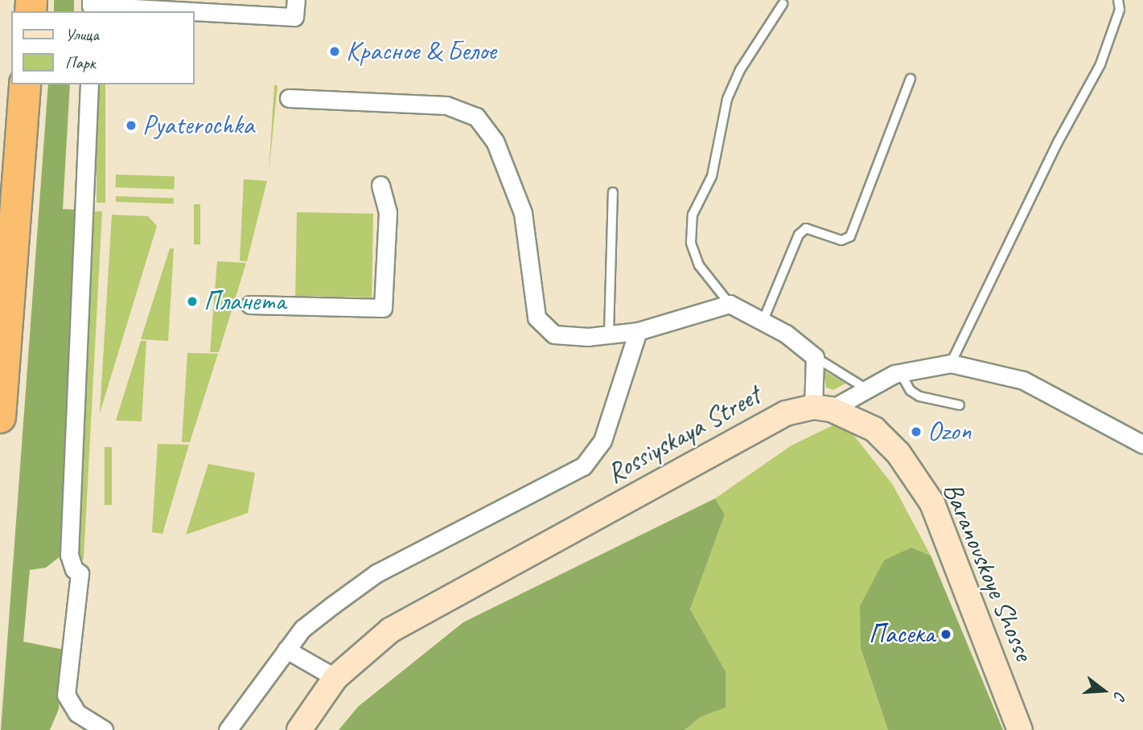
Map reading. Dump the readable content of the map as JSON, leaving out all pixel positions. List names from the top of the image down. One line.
{"streets":{"main road":["Rossiyskaya Street","Baranovskoye Shosse"]},"crossings":[["Rossiyskaya Street","Baranovskoye Shosse"]],"places":["Красное & Белое","Pyaterochka","Планета","Ozon","Пасека"],"legend":["Улица","Парк"],"north":"right"}
